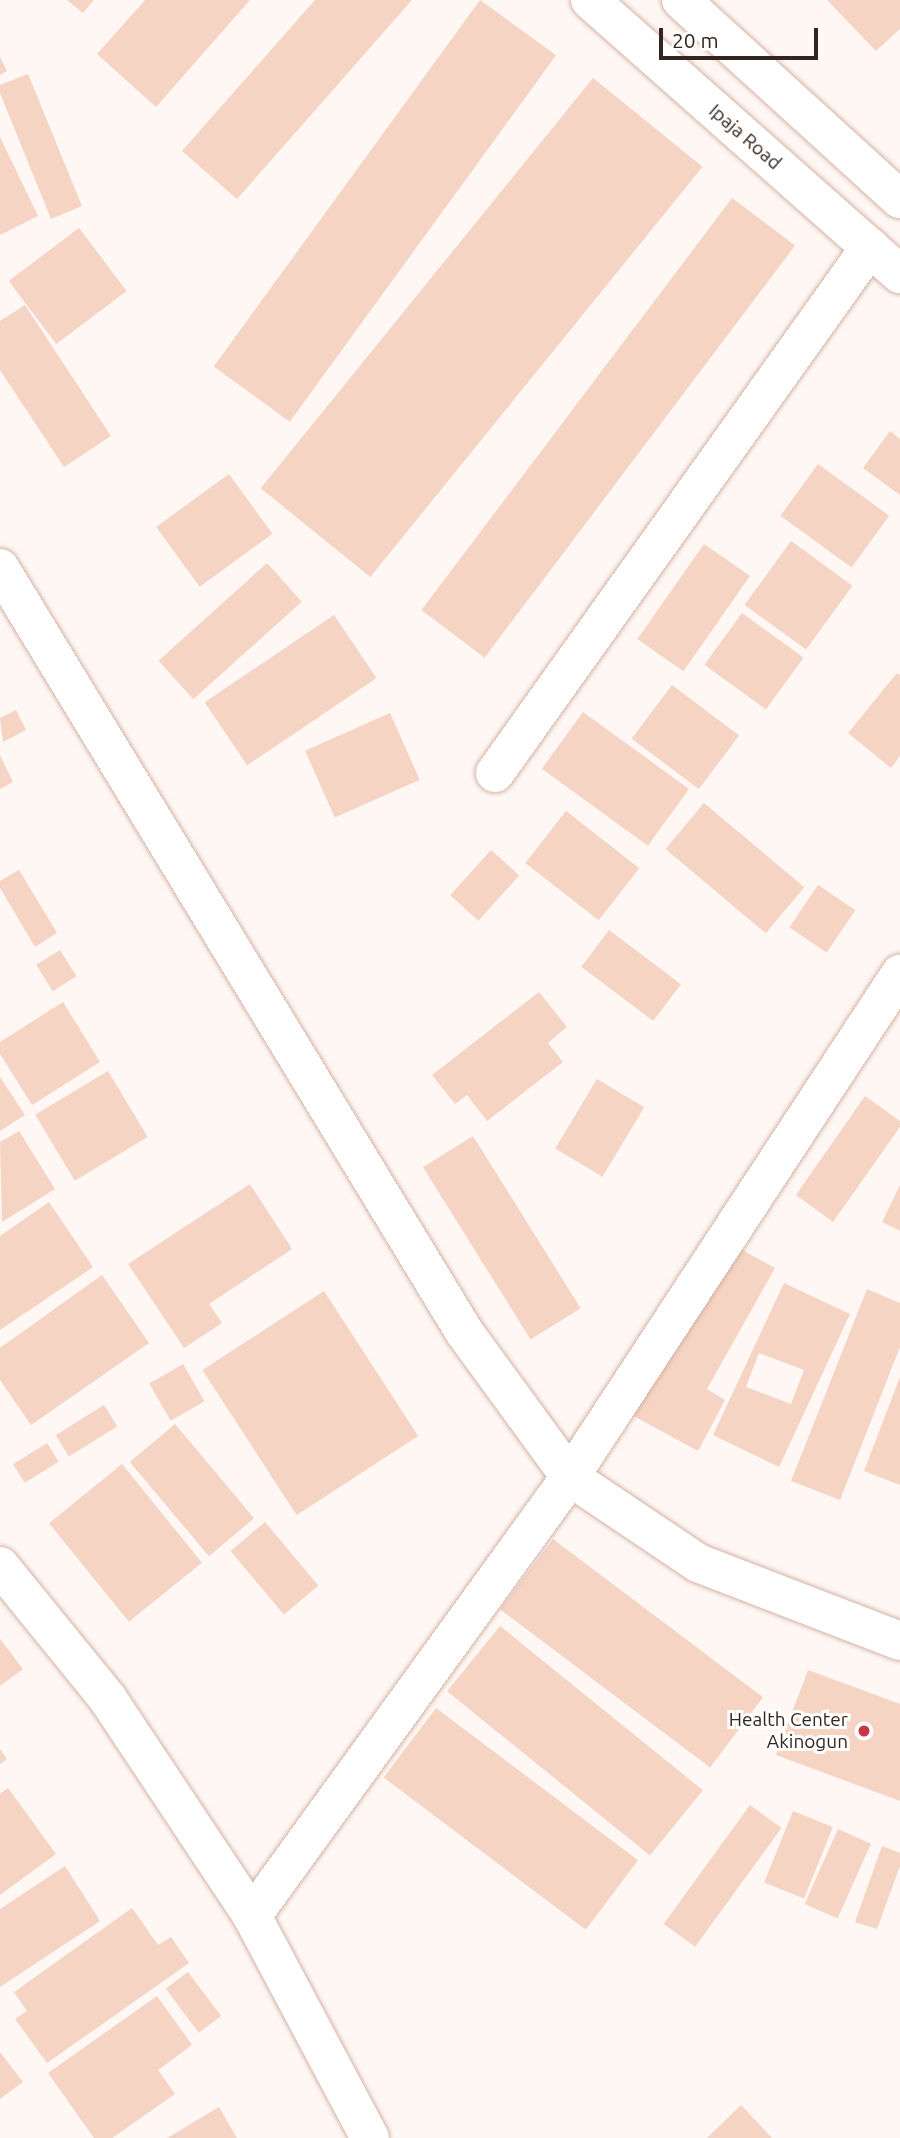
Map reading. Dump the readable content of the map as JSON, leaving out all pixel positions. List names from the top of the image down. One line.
{"streets":{"street":["Ipaja Road"]},"places":["Health Center Akinogun"],"scale_bar":"20 m"}
